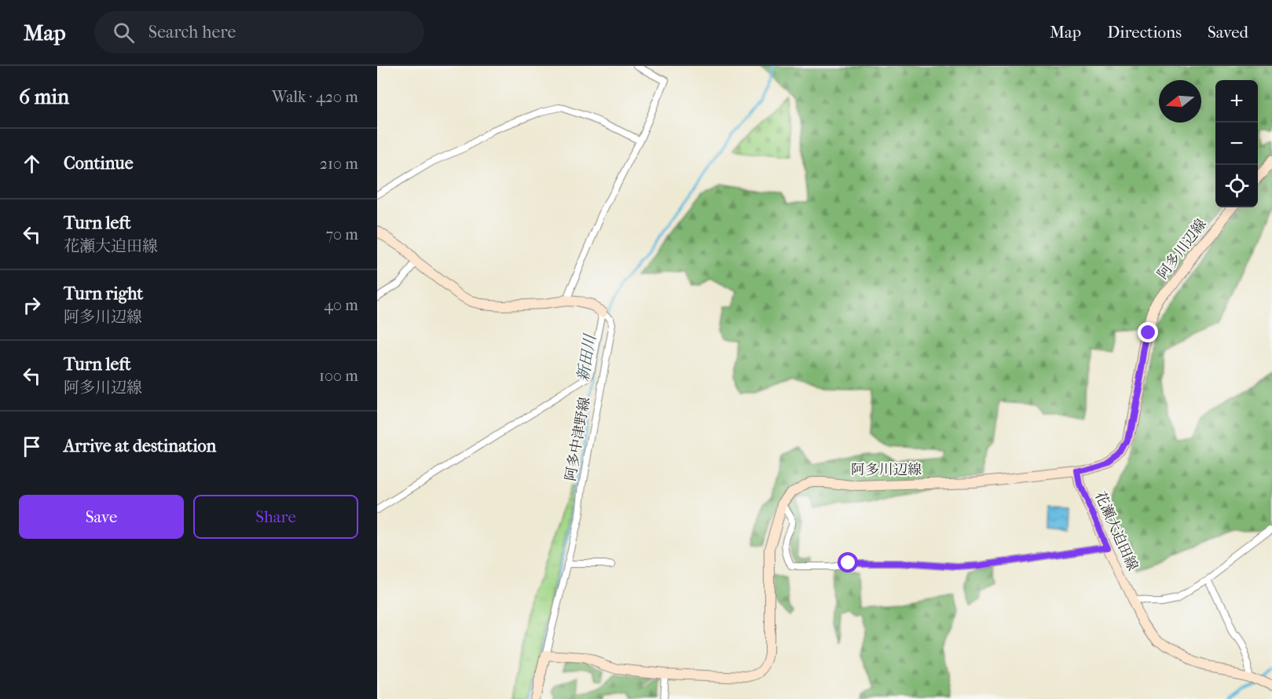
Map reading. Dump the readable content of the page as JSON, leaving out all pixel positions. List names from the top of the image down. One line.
{"streets":{"main road":["阿多川辺線","花瀬大迫田線"],"street":["阿多中津野線"]},"crossings":[["阿多川辺線","阿多中津野線"],["阿多川辺線","花瀬大迫田線"]],"water":["新田川"],"north":"left","page":{"header":"Map","search":"Search here","nav":["Map","Directions","Saved"],"heading":["6 min","Walk · 420 m"],"map_buttons":["+","−"],"list":[["Continue","210 m"],["Turn left","花瀬大迫田線","70 m"],["Turn right","阿多川辺線","40 m"],["Turn left","阿多川辺線","100 m"],"Arrive at destination"],"buttons":["Save","Share"]}}
